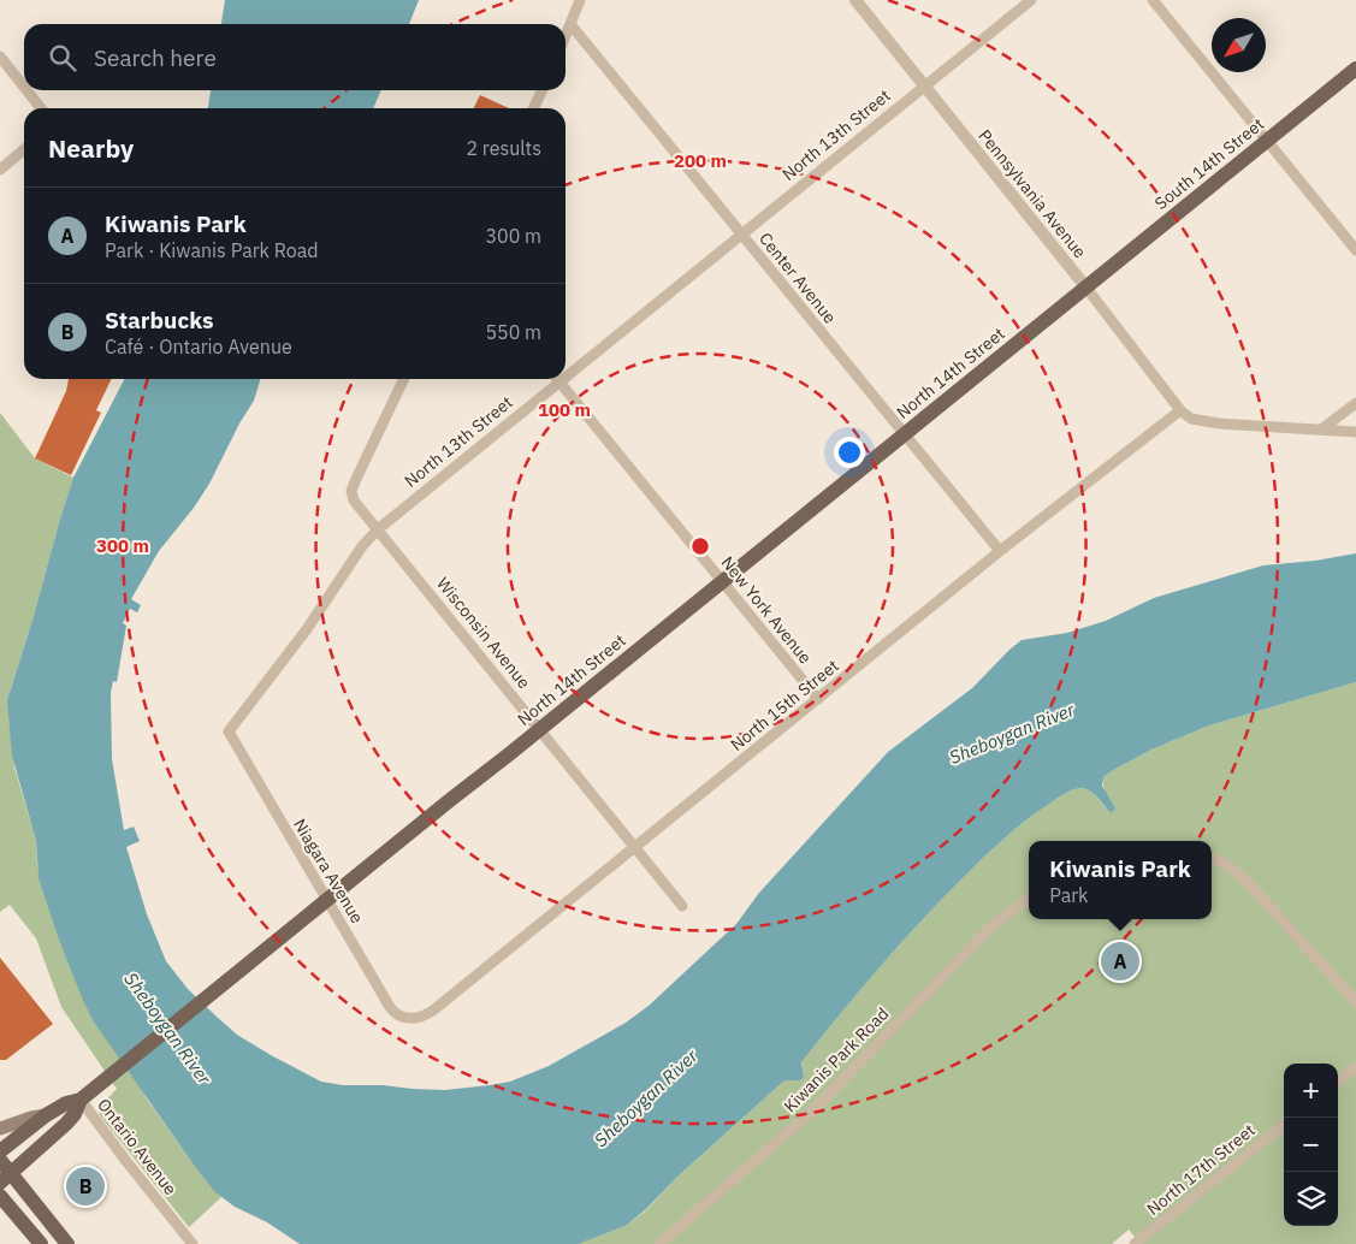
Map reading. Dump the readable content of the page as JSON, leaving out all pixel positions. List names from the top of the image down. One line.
{"streets":{"main road":["South 14th Street","North 14th Street"],"street":["North 13th Street","Pennsylvania Avenue","Center Avenue","New York Avenue","Wisconsin Avenue","North 15th Street","Niagara Avenue","Kiwanis Park Road","Ontario Avenue","North 17th Street"]},"crossings":[["North 13th Street","Pennsylvania Avenue"],["North 13th Street","Center Avenue"],["North 13th Street","Wisconsin Avenue"],["North 13th Street","Niagara Avenue"],["South 14th Street","Pennsylvania Avenue"],["South 14th Street","North 14th Street"],["Pennsylvania Avenue","North 14th Street"],["Pennsylvania Avenue","North 15th Street"],["Center Avenue","North 14th Street"],["Center Avenue","North 15th Street"],["North 14th Street","New York Avenue"],["North 14th Street","Wisconsin Avenue"],["North 14th Street","Niagara Avenue"],["North 14th Street","Ontario Avenue"],["New York Avenue","North 15th Street"],["Wisconsin Avenue","North 15th Street"],["North 15th Street","Niagara Avenue"]],"water":["Sheboygan River"],"north":"bottom left","page":{"search":"Search here","heading":["Nearby","2 results"],"list":[{"mark":"A","name":"Kiwanis Park","note":"Park · Kiwanis Park Road","value":"300 m"},{"mark":"B","name":"Starbucks","note":"Café · Ontario Avenue","value":"550 m"}],"popup":["Kiwanis Park","Park"],"pins":["A","B"],"map_buttons":["+","−"]},"rings":["200 m","100 m","300 m"]}
